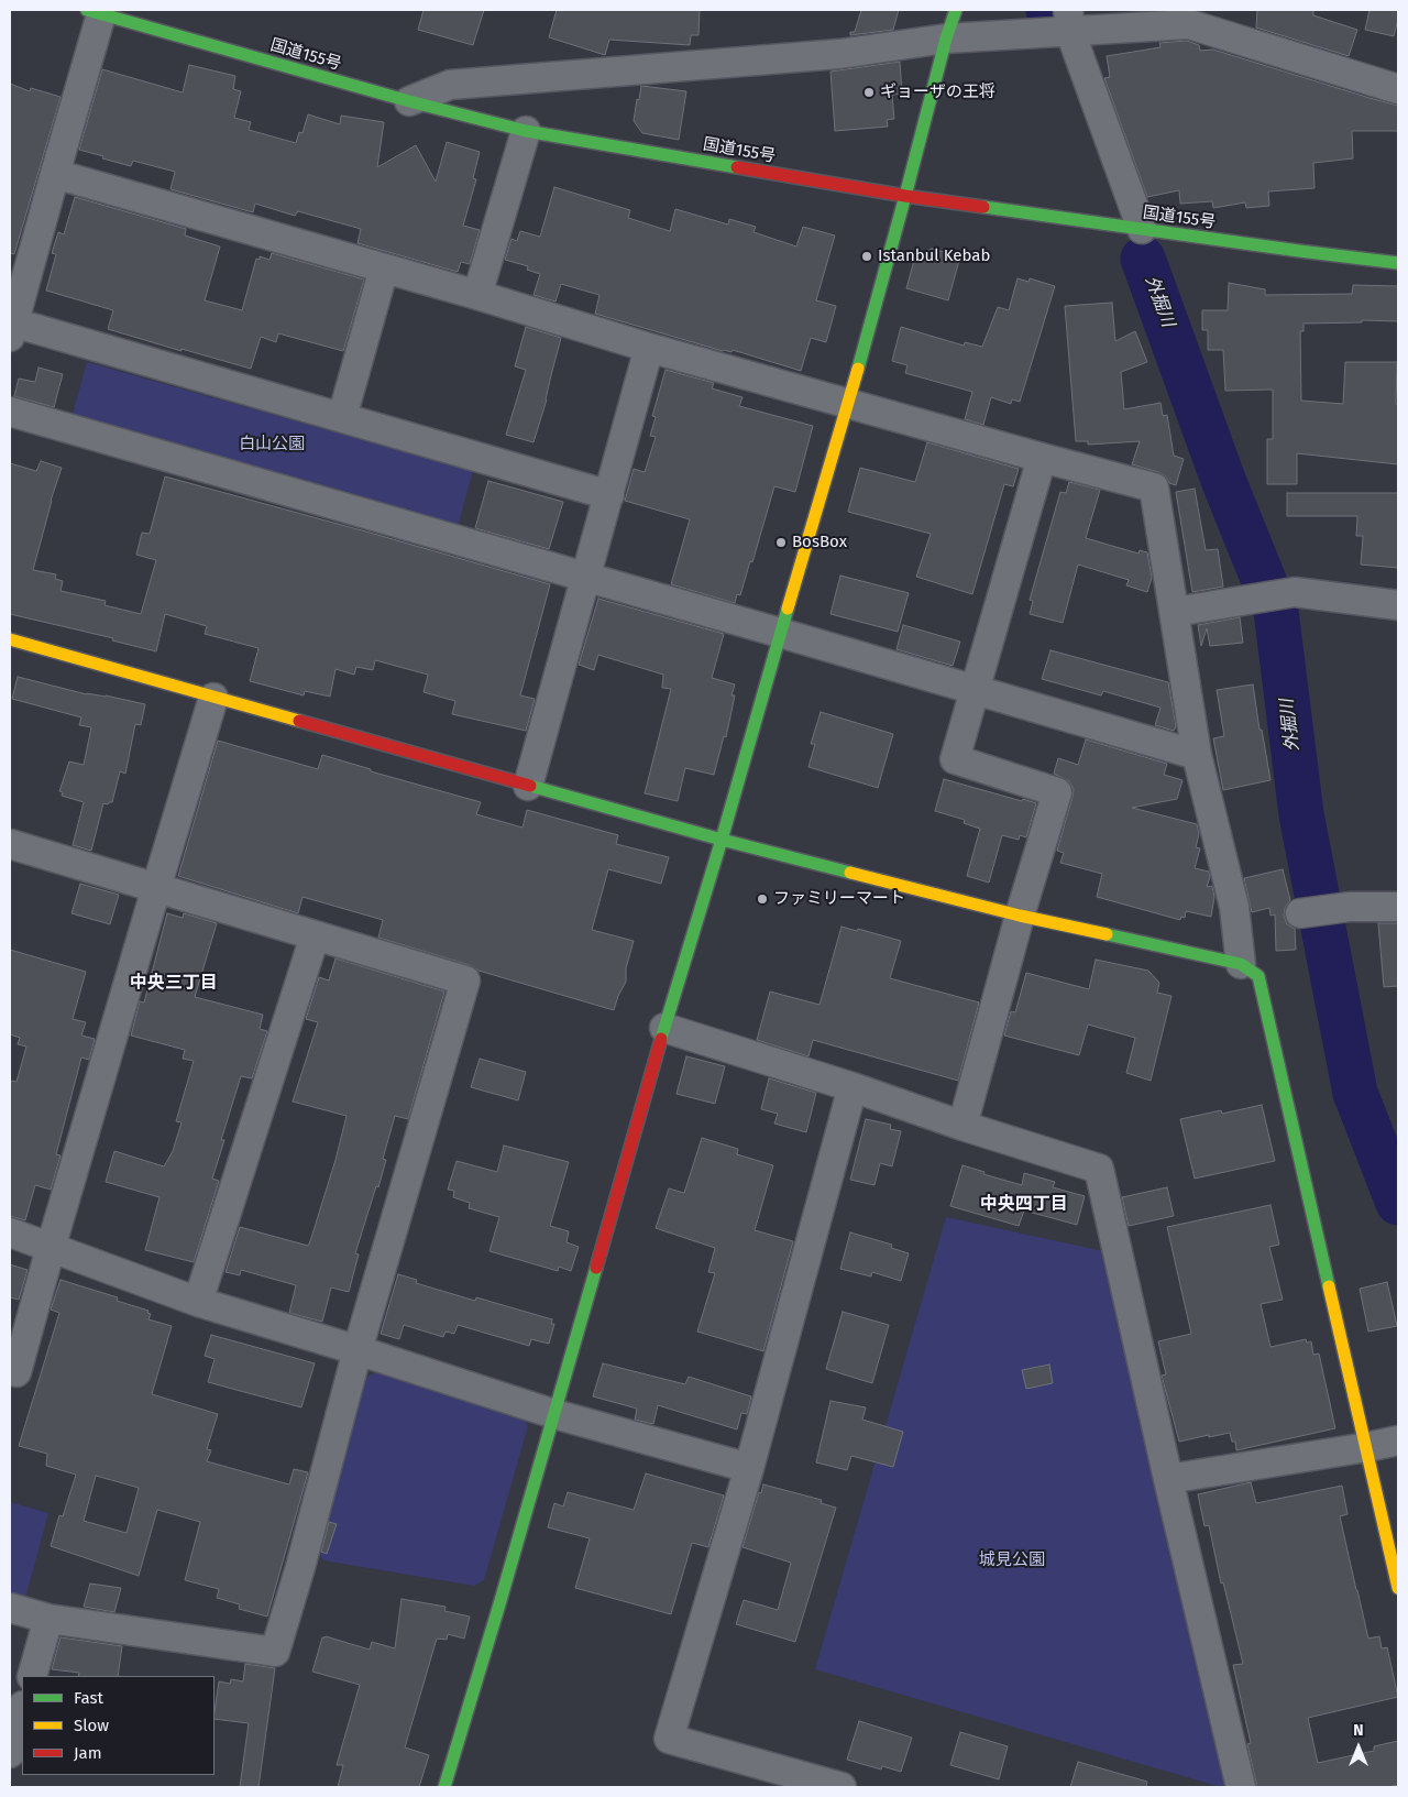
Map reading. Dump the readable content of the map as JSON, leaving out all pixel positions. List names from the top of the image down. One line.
{"streets":{"main road":["国道155号"]},"districts":["中央三丁目","中央四丁目"],"water":["外掘川"],"parks":["白山公園","城見公園"],"places":["ギョーザの王将","Istanbul Kebab","BosBox","ファミリーマート"],"legend":["Fast","Slow","Jam"],"north":"top"}
